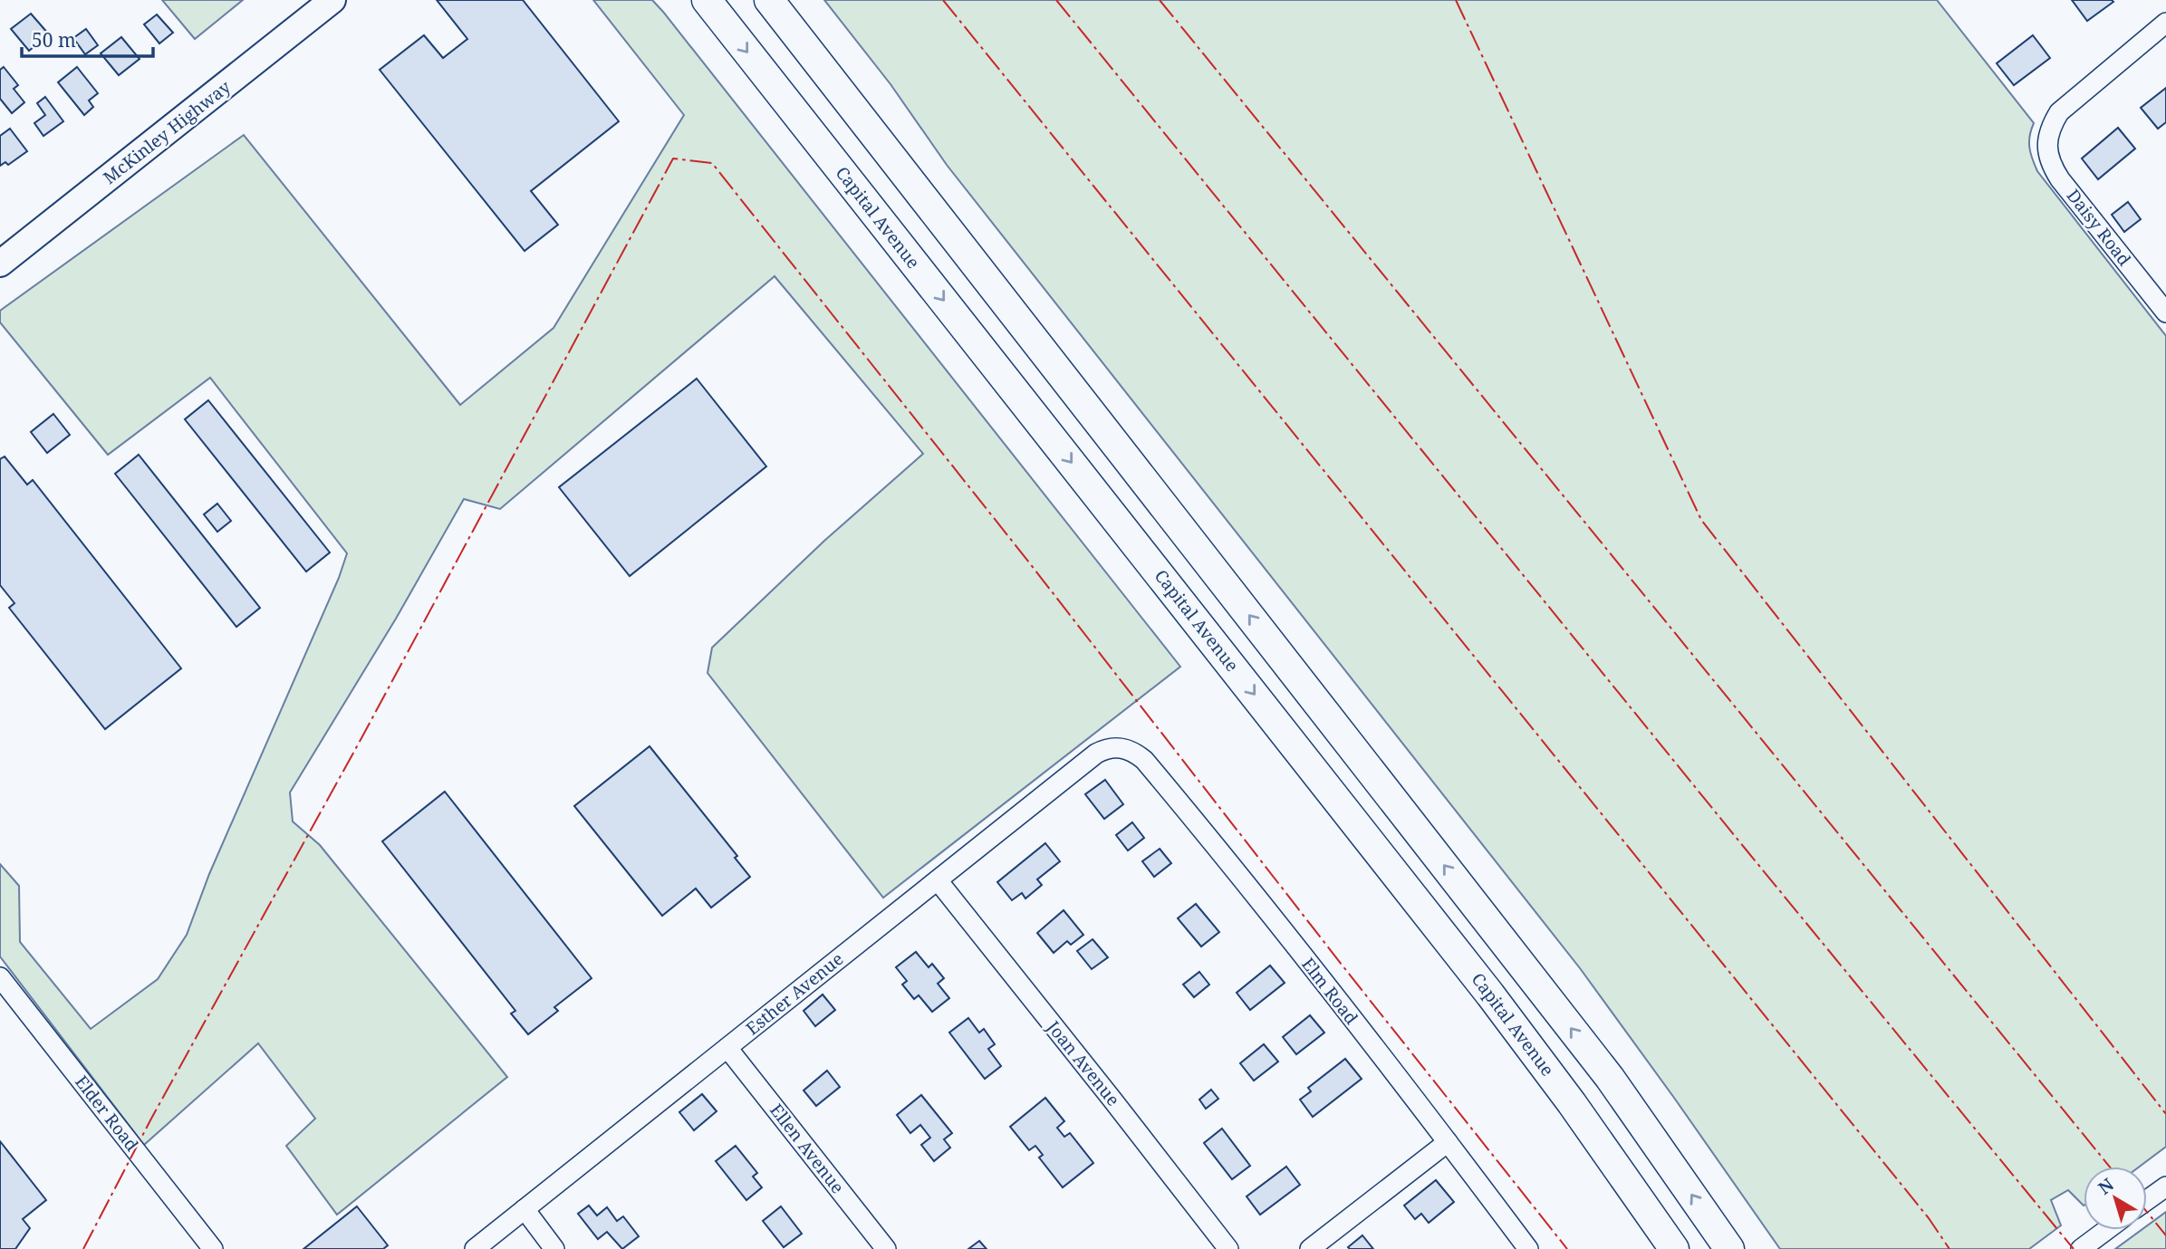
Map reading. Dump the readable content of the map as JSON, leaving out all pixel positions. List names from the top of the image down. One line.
{"streets":{"highway":["Capital Avenue"],"main road":["McKinley Highway"],"street":["Daisy Road","Elm Road","Esther Avenue","Joan Avenue","Elder Road","Ellen Avenue"]},"crossings":[["Elm Road","Esther Avenue"],["Esther Avenue","Joan Avenue"],["Esther Avenue","Ellen Avenue"]],"scale_bar":"50 m","north":"top left"}
